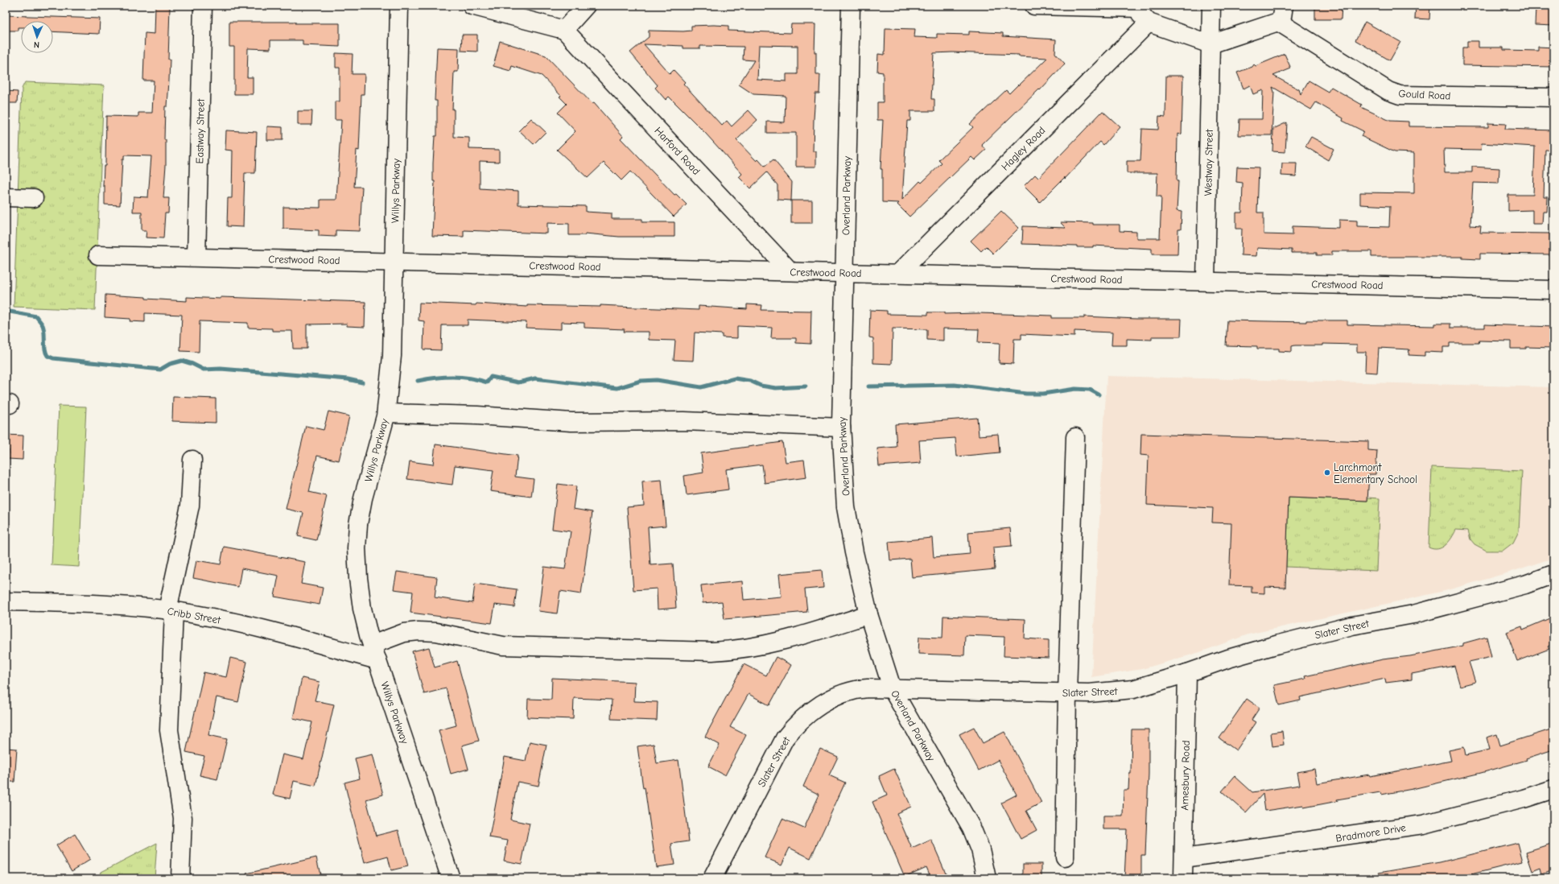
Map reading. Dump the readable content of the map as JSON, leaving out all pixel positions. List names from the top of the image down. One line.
{"streets":{"street":["Gould Road","Eastway Street","Hagley Road","Harford Road","Westway Street","Willys Parkway","Overland Parkway","Crestwood Road","Cribb Street","Slater Street","Amesbury Road","Bradmore Drive"]},"crossings":[["Eastway Street","Crestwood Road"],["Hagley Road","Crestwood Road"],["Harford Road","Crestwood Road"],["Westway Street","Crestwood Road"],["Willys Parkway","Crestwood Road"],["Willys Parkway","Cribb Street"],["Overland Parkway","Crestwood Road"],["Overland Parkway","Slater Street"],["Slater Street","Amesbury Road"],["Amesbury Road","Bradmore Drive"]],"places":["Larchmont Elementary School"],"north":"bottom"}
